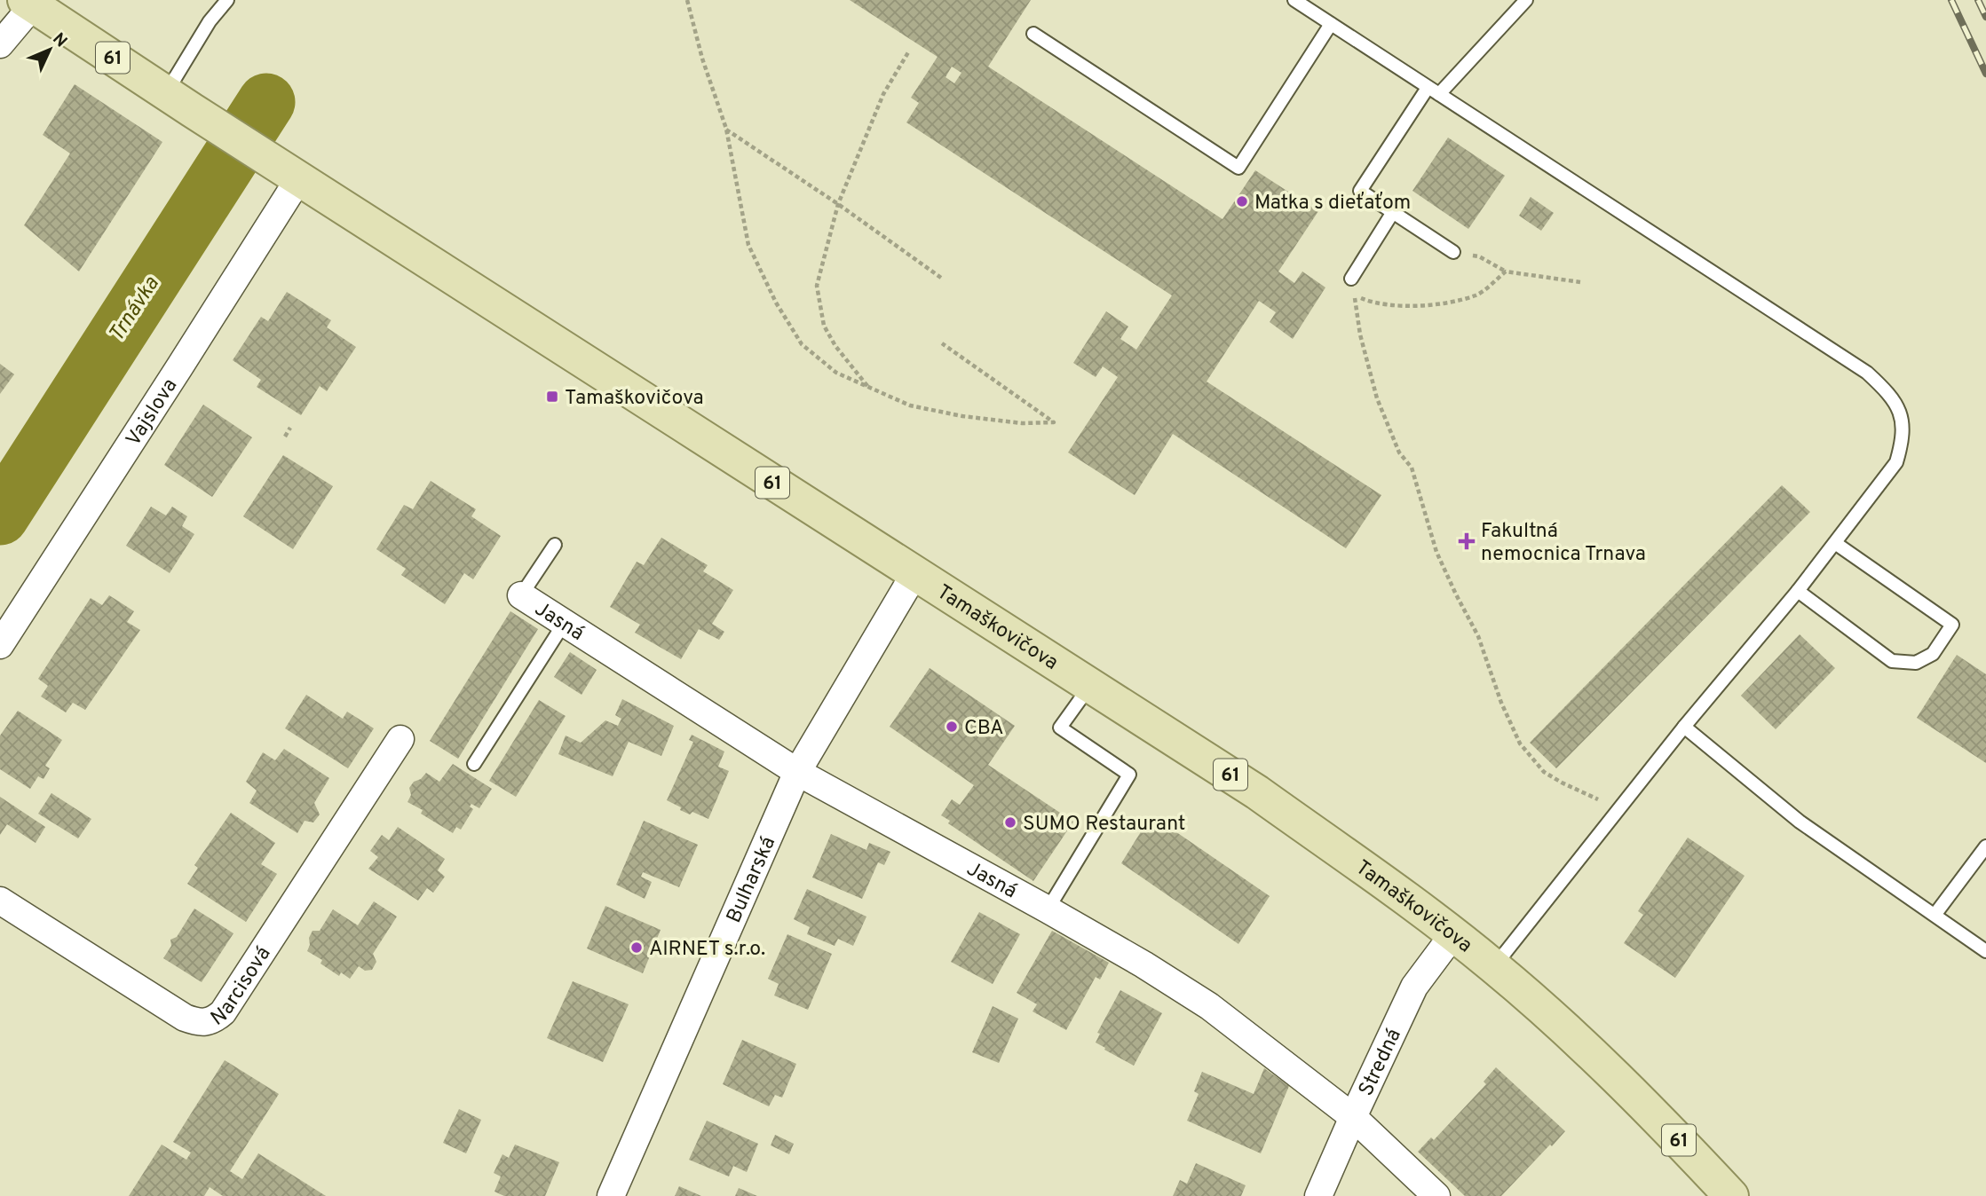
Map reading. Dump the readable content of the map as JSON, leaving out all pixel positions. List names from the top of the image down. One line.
{"streets":{"main road":["61","Tamaškovičova"],"street":["Vajslova","Jasná","Bulharská","Narcisová","Stredná"]},"crossings":[["Vajslova","Tamaškovičova"],["Jasná","Bulharská"],["Jasná","Stredná"],["Tamaškovičova","Bulharská"],["Tamaškovičova","Stredná"]],"water":["Trnávka"],"places":{"other":["Matka s dieťaťom","CBA","SUMO Restaurant","AIRNET s.r.o."],"transit":["Tamaškovičova"],"health":["Fakultná nemocnica Trnava"]},"north":"top right"}
